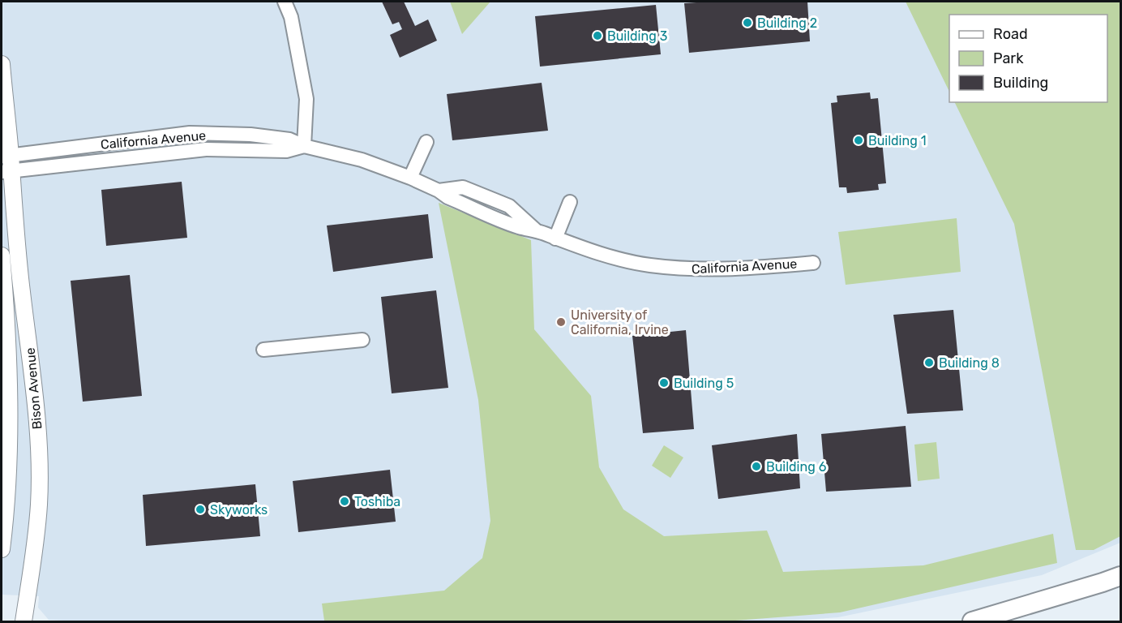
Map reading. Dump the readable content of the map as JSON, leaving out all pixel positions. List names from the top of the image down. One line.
{"streets":{"main road":["Bison Avenue"],"street":["California Avenue"]},"crossings":[["California Avenue","Bison Avenue"]],"places":["Building 2","Building 3","Building 1","University of California, Irvine","Building 8","Building 5","Building 6","Toshiba","Skyworks"],"legend":["Road","Park","Building"]}
